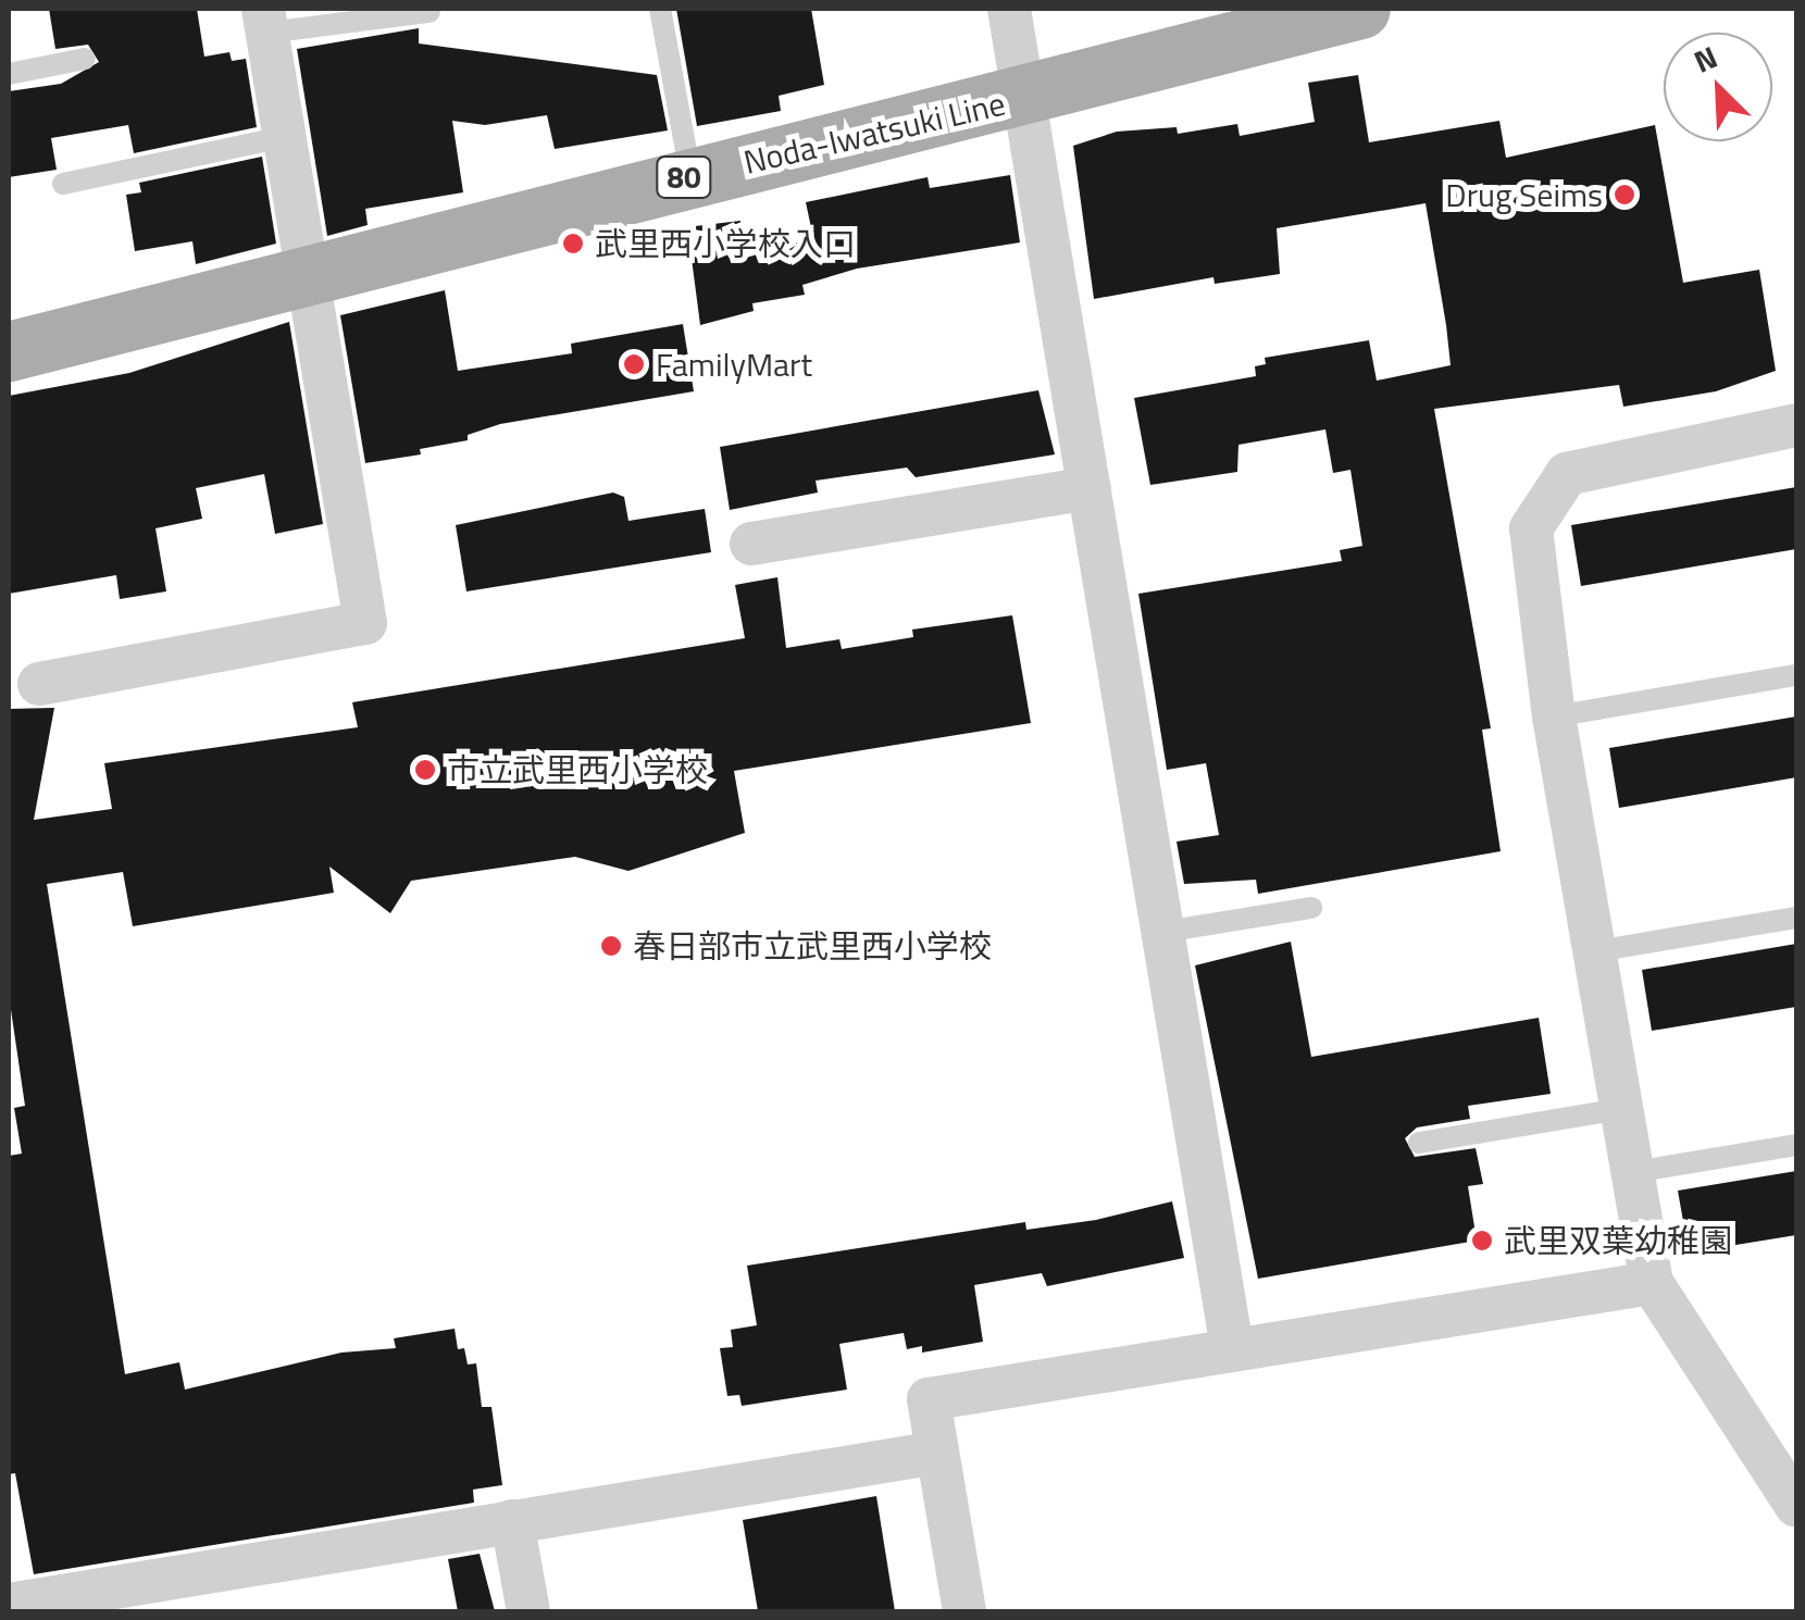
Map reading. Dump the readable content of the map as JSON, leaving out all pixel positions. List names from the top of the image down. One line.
{"streets":{"main road":["Noda-Iwatsuki Line","80"]},"places":["Drug Seims","武里西小学校入口","FamilyMart","市立武里西小学校","春日部市立武里西小学校","武里双葉幼稚園"],"north":"top left"}
